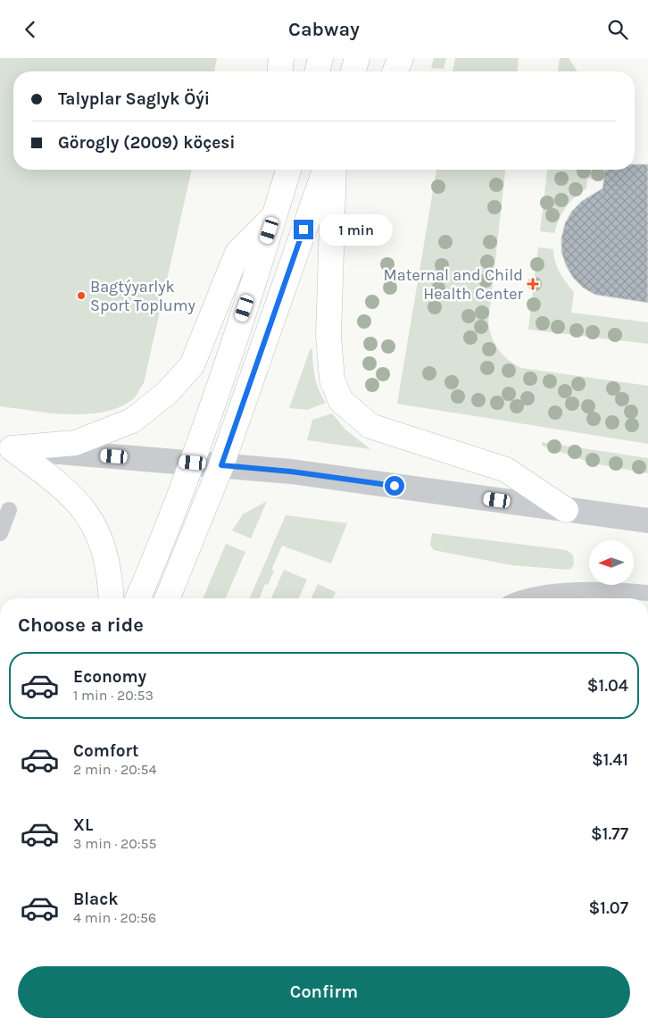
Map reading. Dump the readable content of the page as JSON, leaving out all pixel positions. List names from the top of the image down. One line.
{"places":{"health":["Maternal and Child Health Center"],"other":["Bagtýyarlyk Sport Toplumy"]},"north":"left","page":{"header":"Cabway","banner":["Talyplar Saglyk Öýi","Görogly (2009) köçesi"],"bubble":"1 min","heading":"Choose a ride","list":[{"name":"Economy","note":"1 min · 20:53","value":"$1.04"},{"name":"Comfort","note":"2 min · 20:54","value":"$1.41"},{"name":"XL","note":"3 min · 20:55","value":"$1.77"},{"name":"Black","note":"4 min · 20:56","value":"$1.07"}],"buttons":"Confirm"}}
